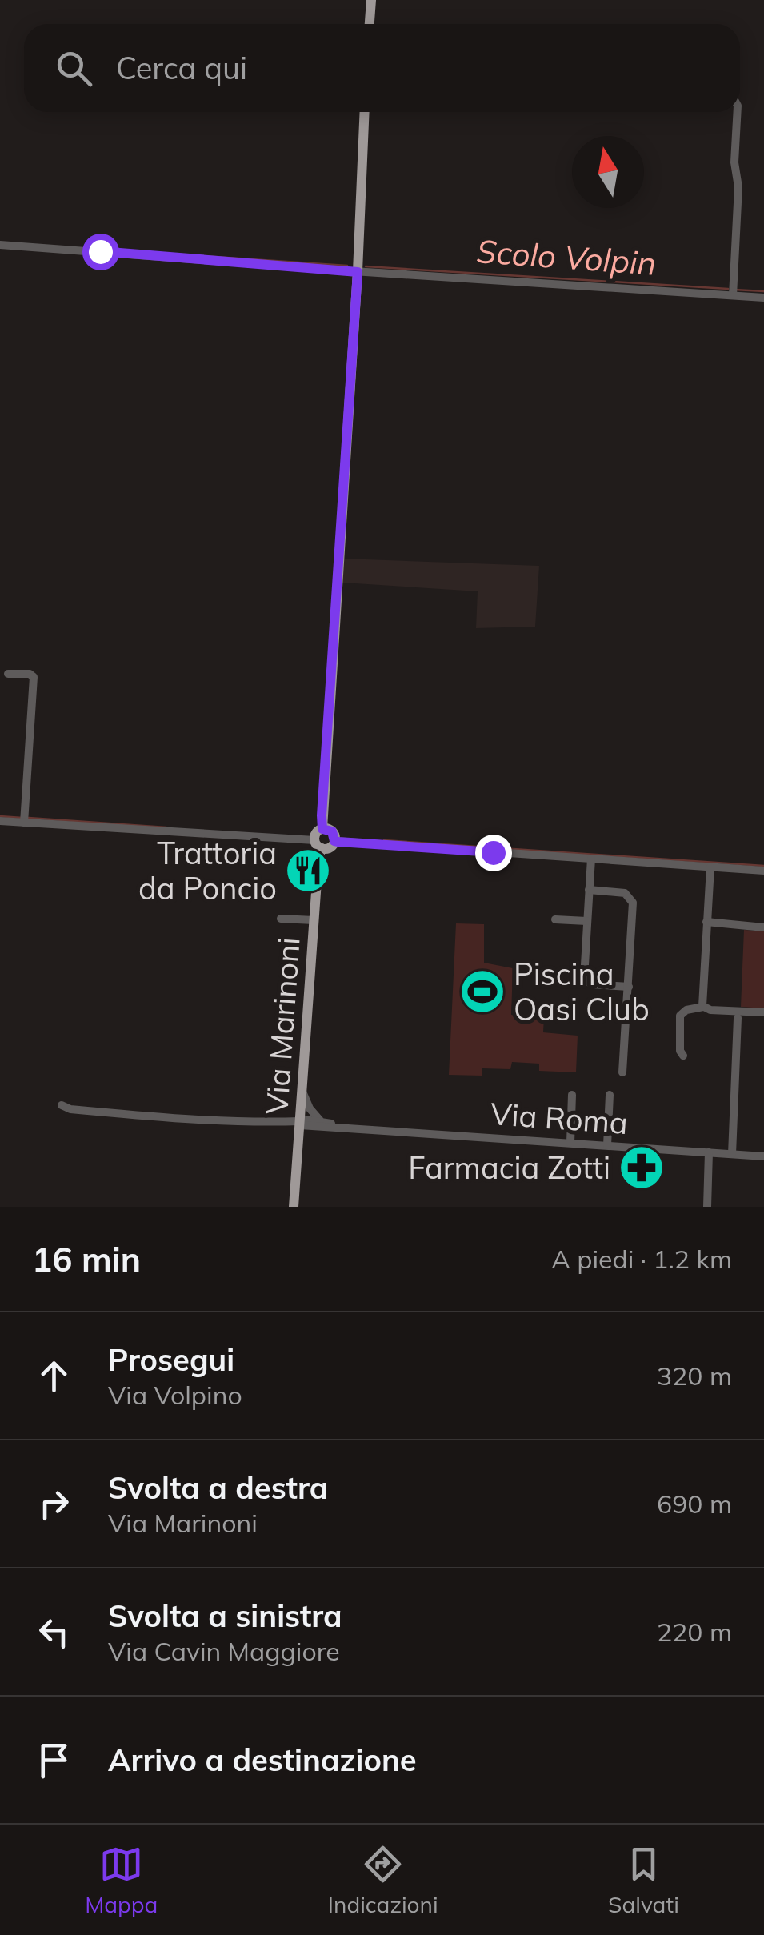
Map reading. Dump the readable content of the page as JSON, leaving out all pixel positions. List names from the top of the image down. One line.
{"streets":{"main road":["Via Marinoni"],"street":["Via Roma"]},"water":["Scolo Volpin"],"places":{"restaurant":["Trattoria da Poncio"],"sports":["Piscina Oasi Club"],"pharmacy":["Farmacia Zotti"]},"north":"top","page":{"search":"Cerca qui","heading":["16 min","A piedi · 1.2 km"],"list":[["Prosegui","Via Volpino","320 m"],["Svolta a destra","Via Marinoni","690 m"],["Svolta a sinistra","Via Cavin Maggiore","220 m"],"Arrivo a destinazione"],"nav":["Mappa","Indicazioni","Salvati"]}}
